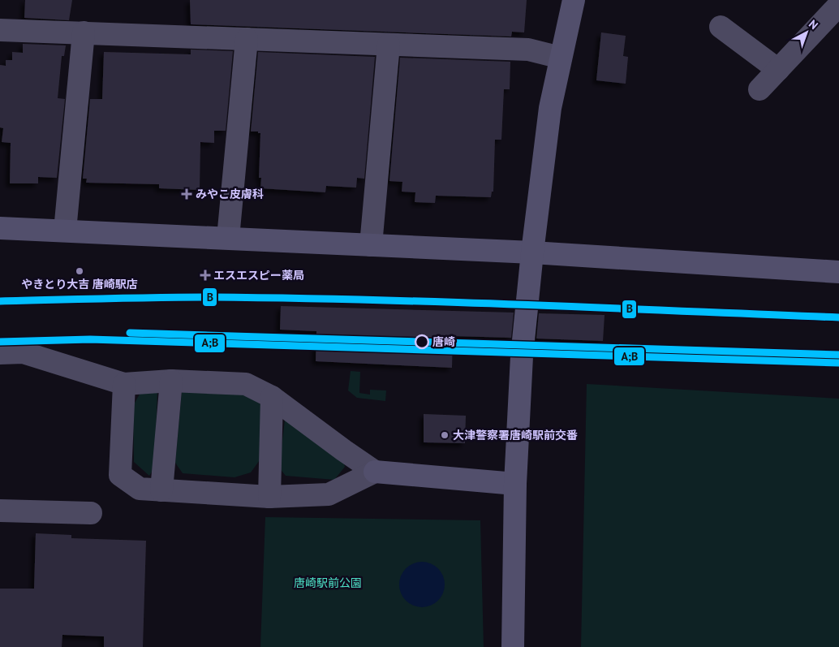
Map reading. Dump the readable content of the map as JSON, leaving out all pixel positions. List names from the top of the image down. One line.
{"parks":["唐崎駅前公園"],"places":{"health":["みやこ皮膚科","エスエスピー薬局"],"other":["やきとり大吉 唐崎駅店","唐崎","大津警察署唐崎駅前交番"]},"lines":["transit line B","transit line A;B"],"north":"top right"}
